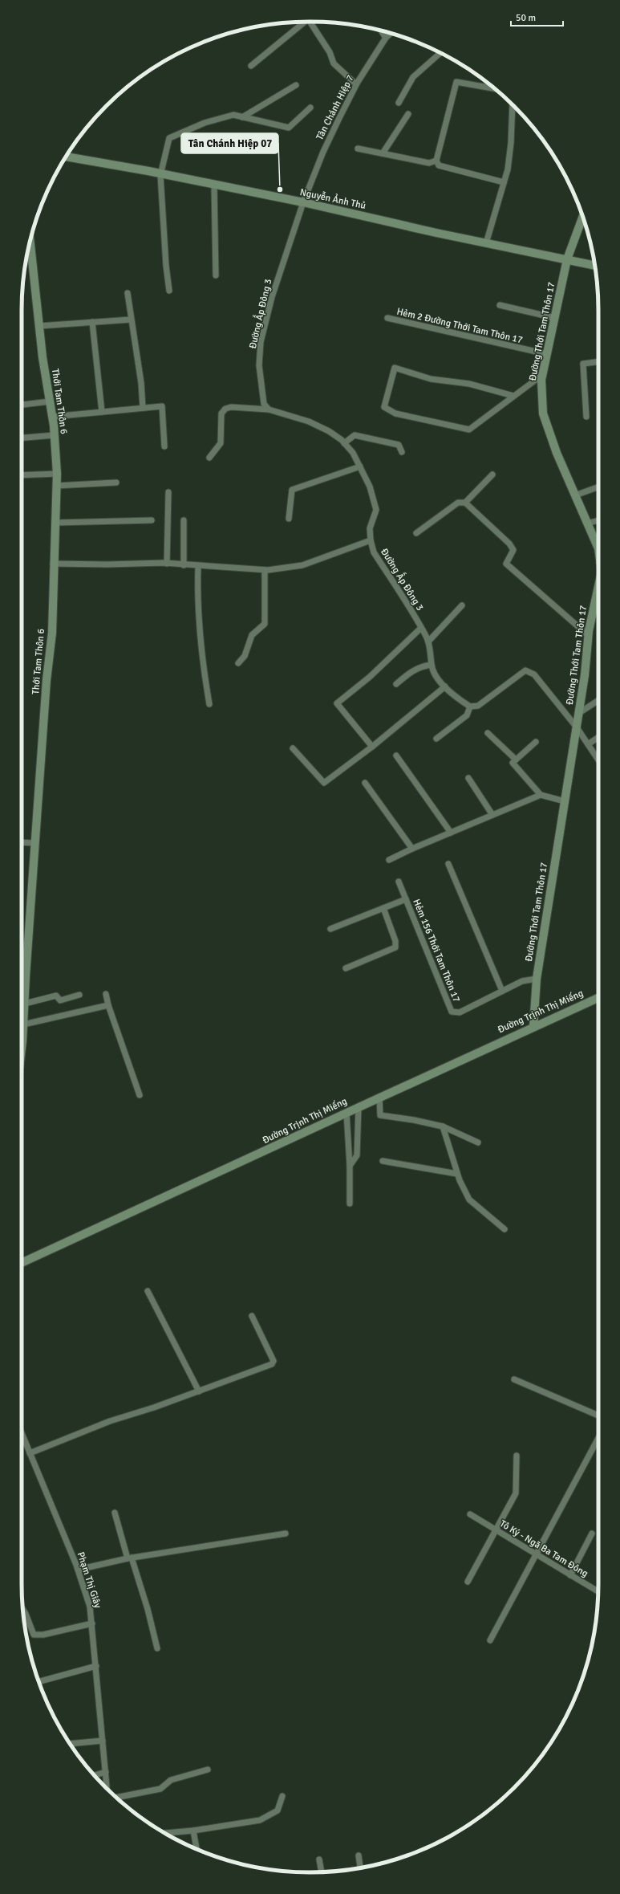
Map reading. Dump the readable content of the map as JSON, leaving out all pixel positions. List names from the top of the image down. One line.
{"streets":{"street":["Tân Chánh Hiệp 7","Nguyễn Ảnh Thủ","Đường Ấp Đông 3","Hẻm 2 Đường Thới Tam Thôn 17","Đường Thới Tam Thôn 17","Thới Tam Thôn 6","Hẻm 156 Thới Tam Thôn 17","Đường Trịnh Thị Miếng","Tô Ký - Ngã Ba Tam Đông","Phạm Thị Giây"]},"crossings":[["Tân Chánh Hiệp 7","Nguyễn Ảnh Thủ"],["Tân Chánh Hiệp 7","Đường Ấp Đông 3"],["Nguyễn Ảnh Thủ","Đường Ấp Đông 3"],["Nguyễn Ảnh Thủ","Đường Thới Tam Thôn 17"],["Hẻm 2 Đường Thới Tam Thôn 17","Đường Thới Tam Thôn 17"],["Đường Thới Tam Thôn 17","Hẻm 156 Thới Tam Thôn 17"],["Đường Thới Tam Thôn 17","Đường Trịnh Thị Miếng"]],"places":["Tân Chánh Hiệp 07"],"scale_bar":"50 m"}
